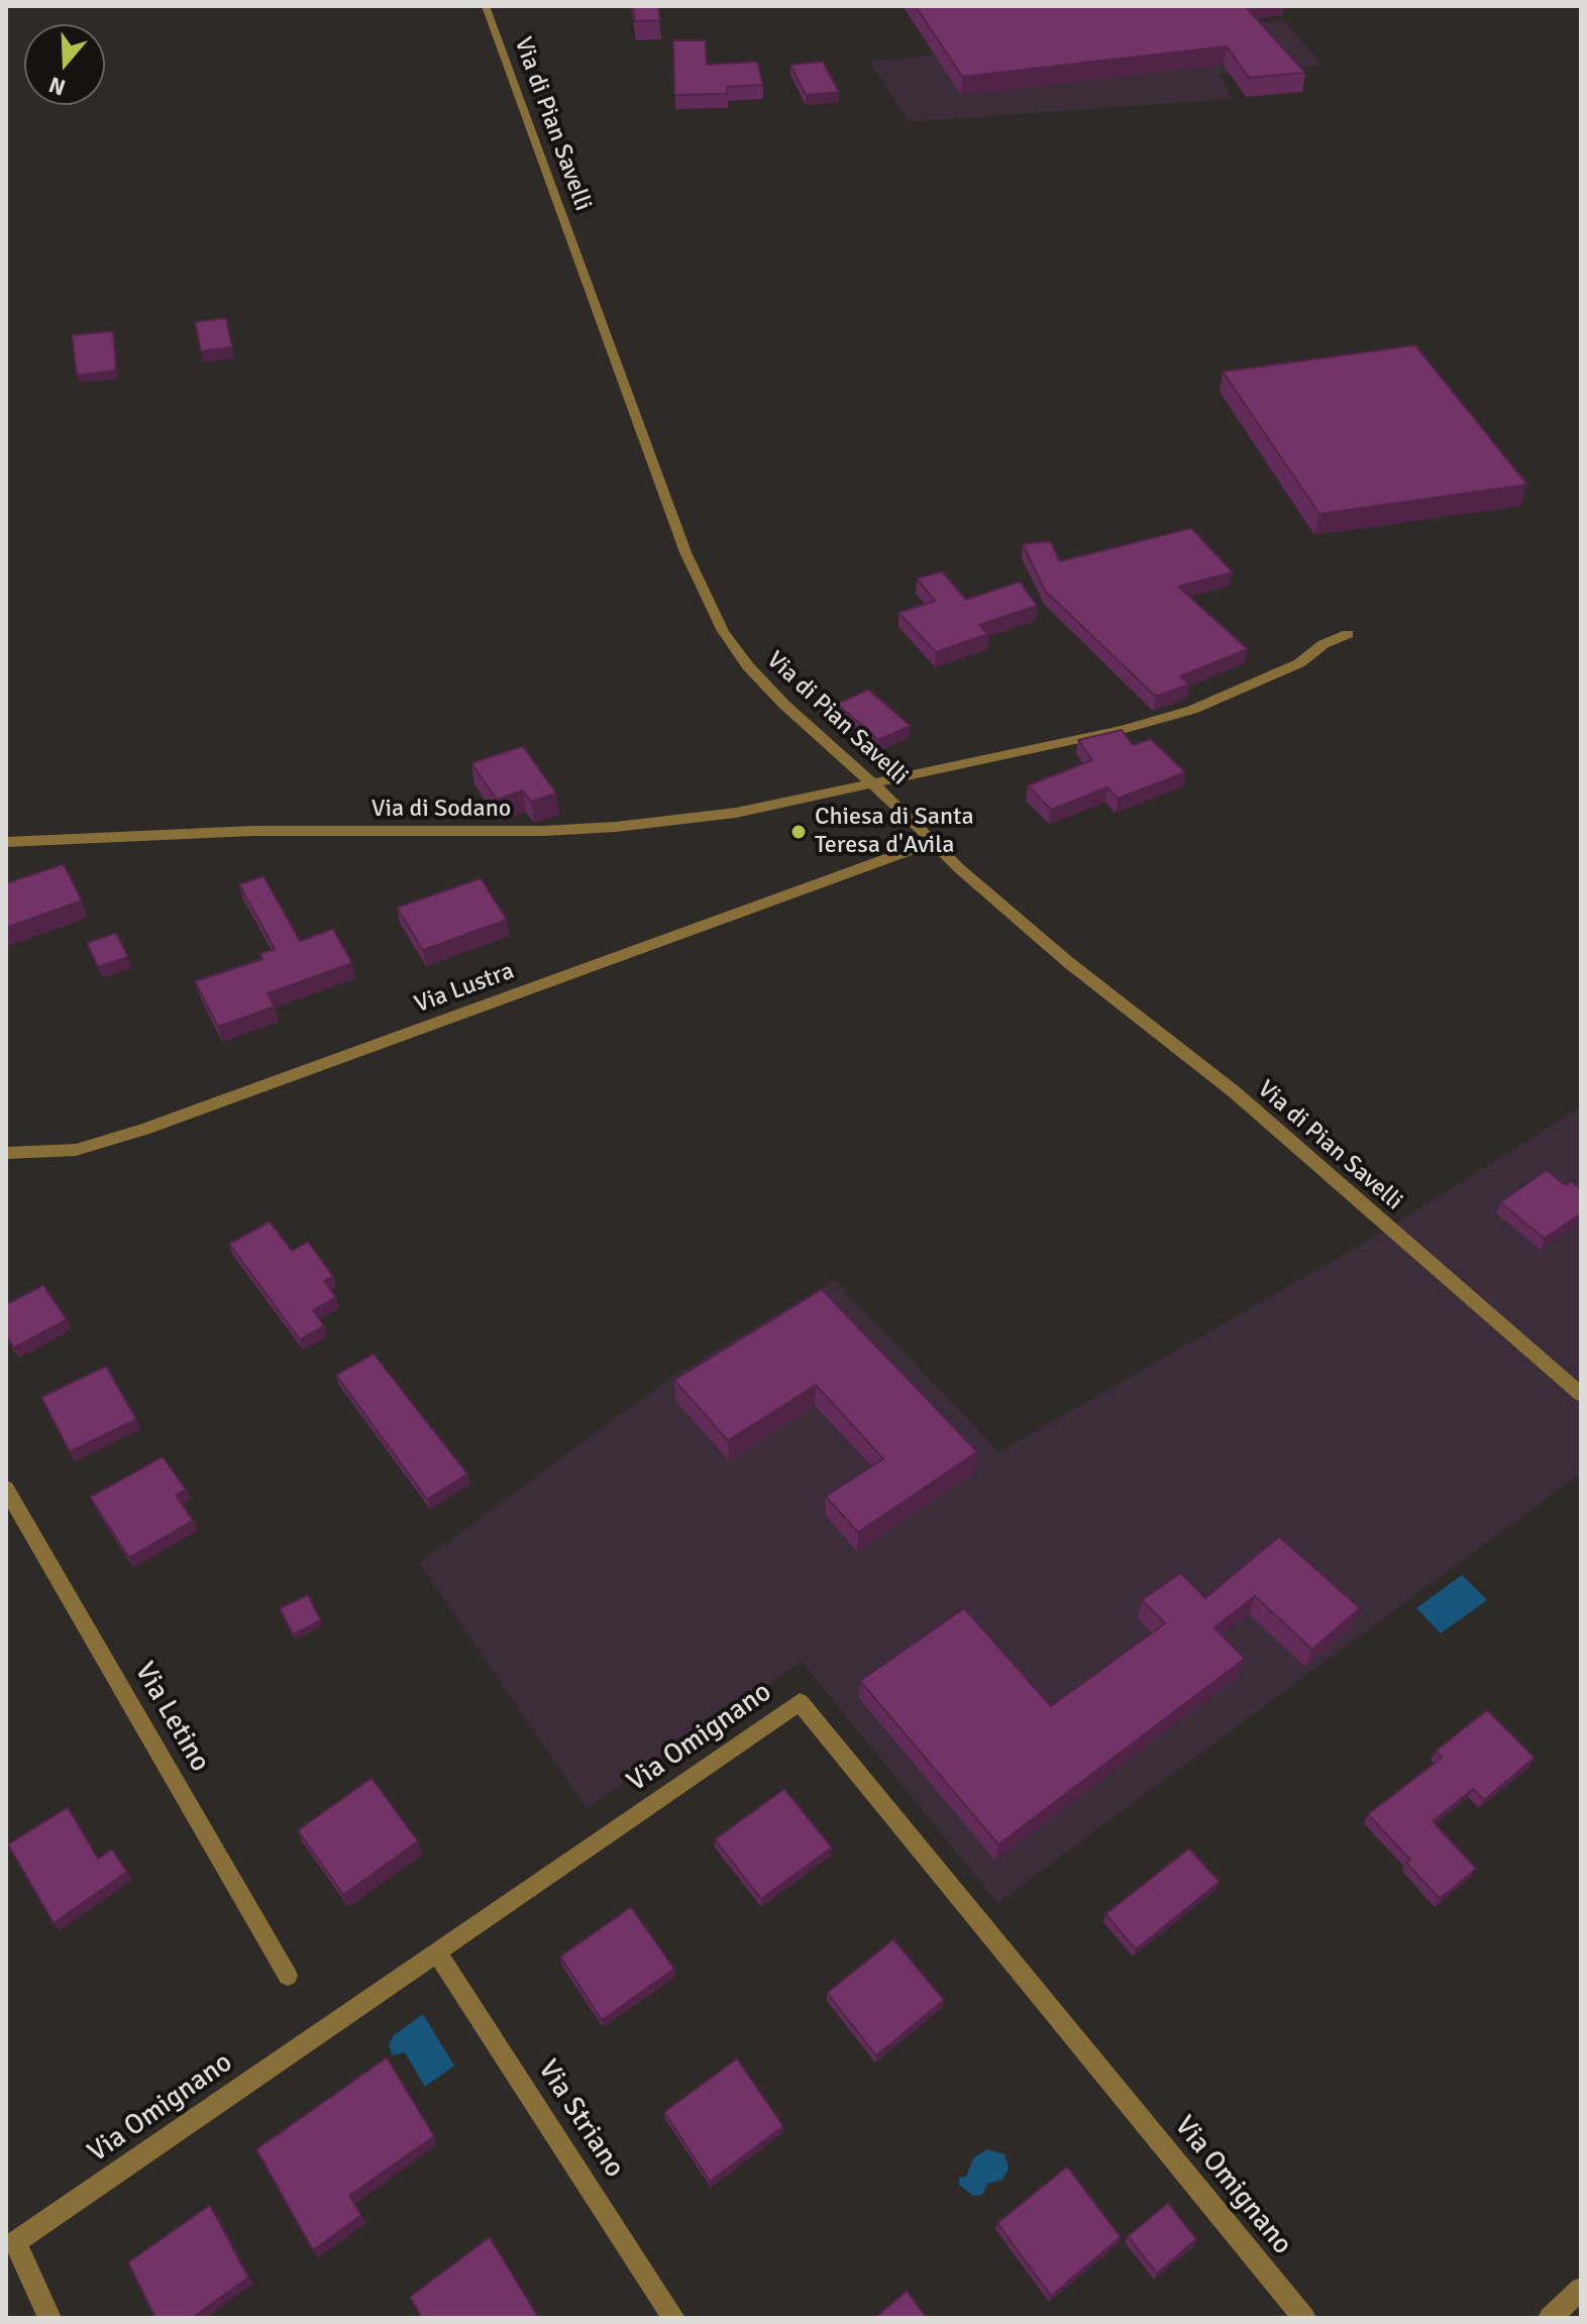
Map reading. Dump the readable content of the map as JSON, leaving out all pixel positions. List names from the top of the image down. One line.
{"streets":{"street":["Via di Pian Savelli","Via di Sodano","Via Lustra","Via Letino","Via Omignano","Via Striano"]},"crossings":[["Via di Pian Savelli","Via di Sodano"],["Via di Pian Savelli","Via Lustra"],["Via Omignano","Via Striano"]],"places":["Chiesa di Santa Teresa d'Avila"],"north":"bottom"}
